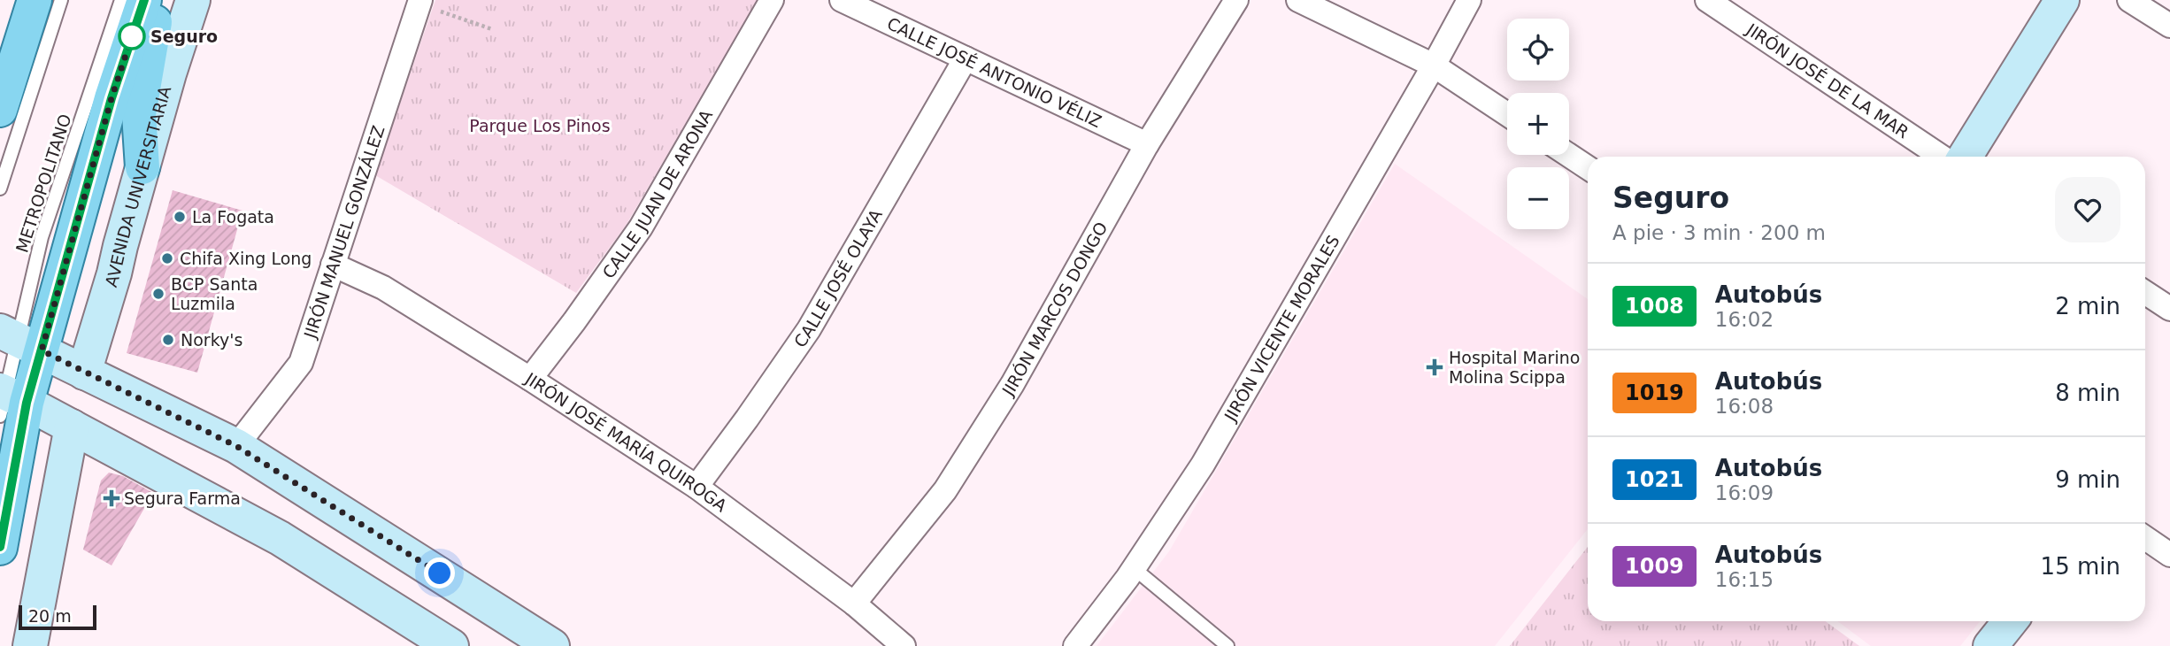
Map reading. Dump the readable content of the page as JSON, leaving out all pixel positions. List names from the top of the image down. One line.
{"streets":{"main road":["AVENIDA UNIVERSITARIA"],"street":["CALLE JOSÉ ANTONIO VÉLIZ","JIRÓN JOSÉ DE LA MAR","CALLE JUAN DE ARONA","JIRÓN MANUEL GONZÁLEZ","CALLE JOSÉ OLAYA","JIRÓN MARCOS DONGO","JIRÓN VICENTE MORALES","JIRÓN JOSÉ MARÍA QUIROGA"],"lane":["METROPOLITANO"]},"crossings":[["CALLE JOSÉ ANTONIO VÉLIZ","CALLE JOSÉ OLAYA"],["CALLE JOSÉ ANTONIO VÉLIZ","JIRÓN MARCOS DONGO"],["CALLE JUAN DE ARONA","JIRÓN JOSÉ MARÍA QUIROGA"],["JIRÓN MANUEL GONZÁLEZ","JIRÓN JOSÉ MARÍA QUIROGA"],["CALLE JOSÉ OLAYA","JIRÓN JOSÉ MARÍA QUIROGA"],["JIRÓN MARCOS DONGO","JIRÓN JOSÉ MARÍA QUIROGA"]],"parks":["Parque Los Pinos"],"places":{"other":["Seguro","La Fogata","Chifa Xing Long","BCP Santa Luzmila","Norky's"],"health":["Hospital Marino Molina Scippa","Segura Farma"]},"lines":["bus line 1008"],"scale_bar":"20 m","page":{"map_buttons":["+","−"],"heading":["Seguro","A pie · 3 min · 200 m"],"list":[{"mark":"1008","name":"Autobús","note":"16:02","value":"2 min"},{"mark":"1019","name":"Autobús","note":"16:08","value":"8 min"},{"mark":"1021","name":"Autobús","note":"16:09","value":"9 min"},{"mark":"1009","name":"Autobús","note":"16:15","value":"15 min"}],"scale":"20 m"}}
